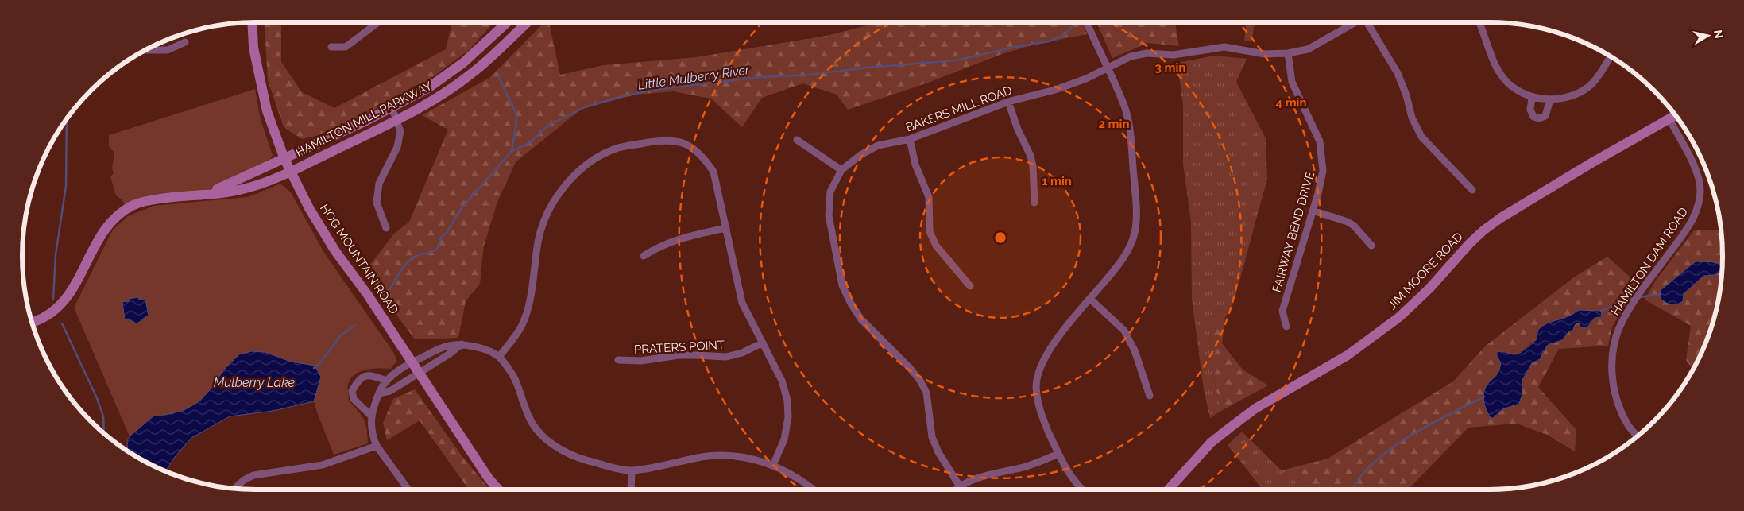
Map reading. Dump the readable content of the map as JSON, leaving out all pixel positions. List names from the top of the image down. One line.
{"streets":{"street":["BAKERS MILL ROAD","HAMILTON MILL PARKWAY","FAIRWAY BEND DRIVE","HOG MOUNTAIN ROAD","HAMILTON DAM ROAD","JIM MOORE ROAD","PRATERS POINT"]},"crossings":[["BAKERS MILL ROAD","FAIRWAY BEND DRIVE"],["HAMILTON MILL PARKWAY","HOG MOUNTAIN ROAD"],["HAMILTON DAM ROAD","JIM MOORE ROAD"]],"water":["Little Mulberry River","Mulberry Lake"],"north":"right","rings":["3 min","4 min","2 min","1 min"]}
